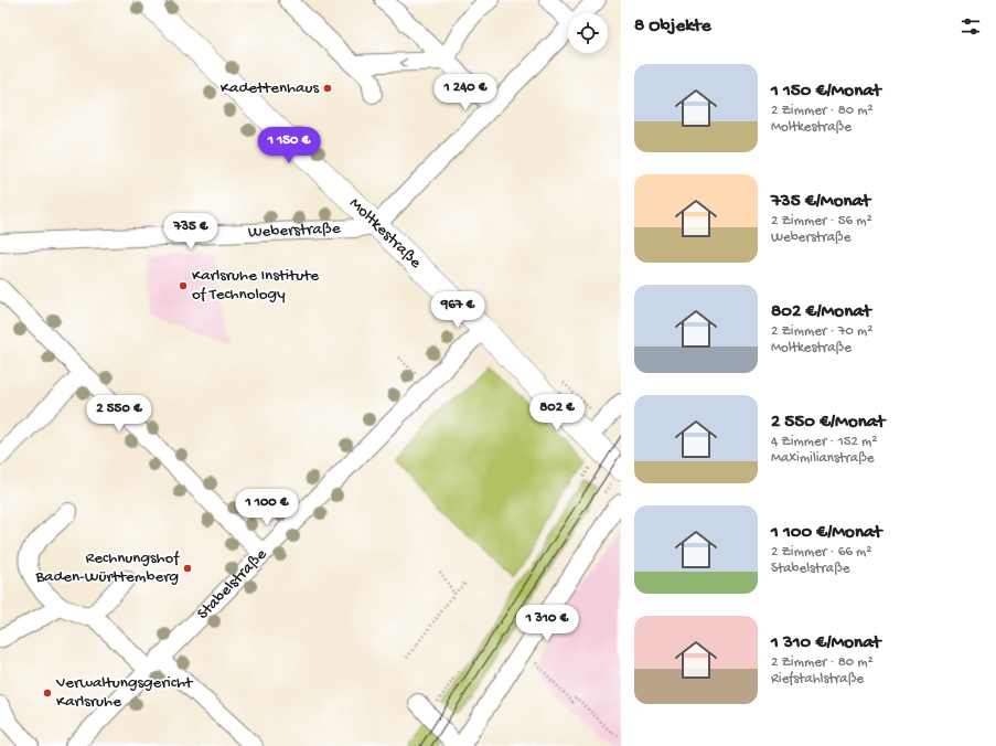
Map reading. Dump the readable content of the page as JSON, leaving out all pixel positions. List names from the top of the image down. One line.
{"streets":{"main road":["Moltkestraße"],"street":["Weberstraße","Stabelstraße"]},"crossings":[["Weberstraße","Moltkestraße"],["Moltkestraße","Stabelstraße"]],"places":["Kadettenhaus","Karlsruhe Institute of Technology","Rechnungshof Baden-Württemberg","Verwaltungsgericht Karlsruhe"],"page":{"heading":"8 Objekte","list":[{"name":"1 150 €/Monat","note":"2 Zimmer · 80 m² · Moltkestraße"},{"name":"735 €/Monat","note":"2 Zimmer · 56 m² · Weberstraße"},{"name":"802 €/Monat","note":"2 Zimmer · 70 m² · Moltkestraße"},{"name":"2 550 €/Monat","note":"4 Zimmer · 152 m² · Maximilianstraße"},{"name":"1 100 €/Monat","note":"2 Zimmer · 66 m² · Stabelstraße"},{"name":"1 310 €/Monat","note":"2 Zimmer · 80 m² · Riefstahlstraße"}],"price":["1 240 €","1 150 €","735 €","967 €","802 €","2 550 €","1 100 €","1 310 €"]}}
